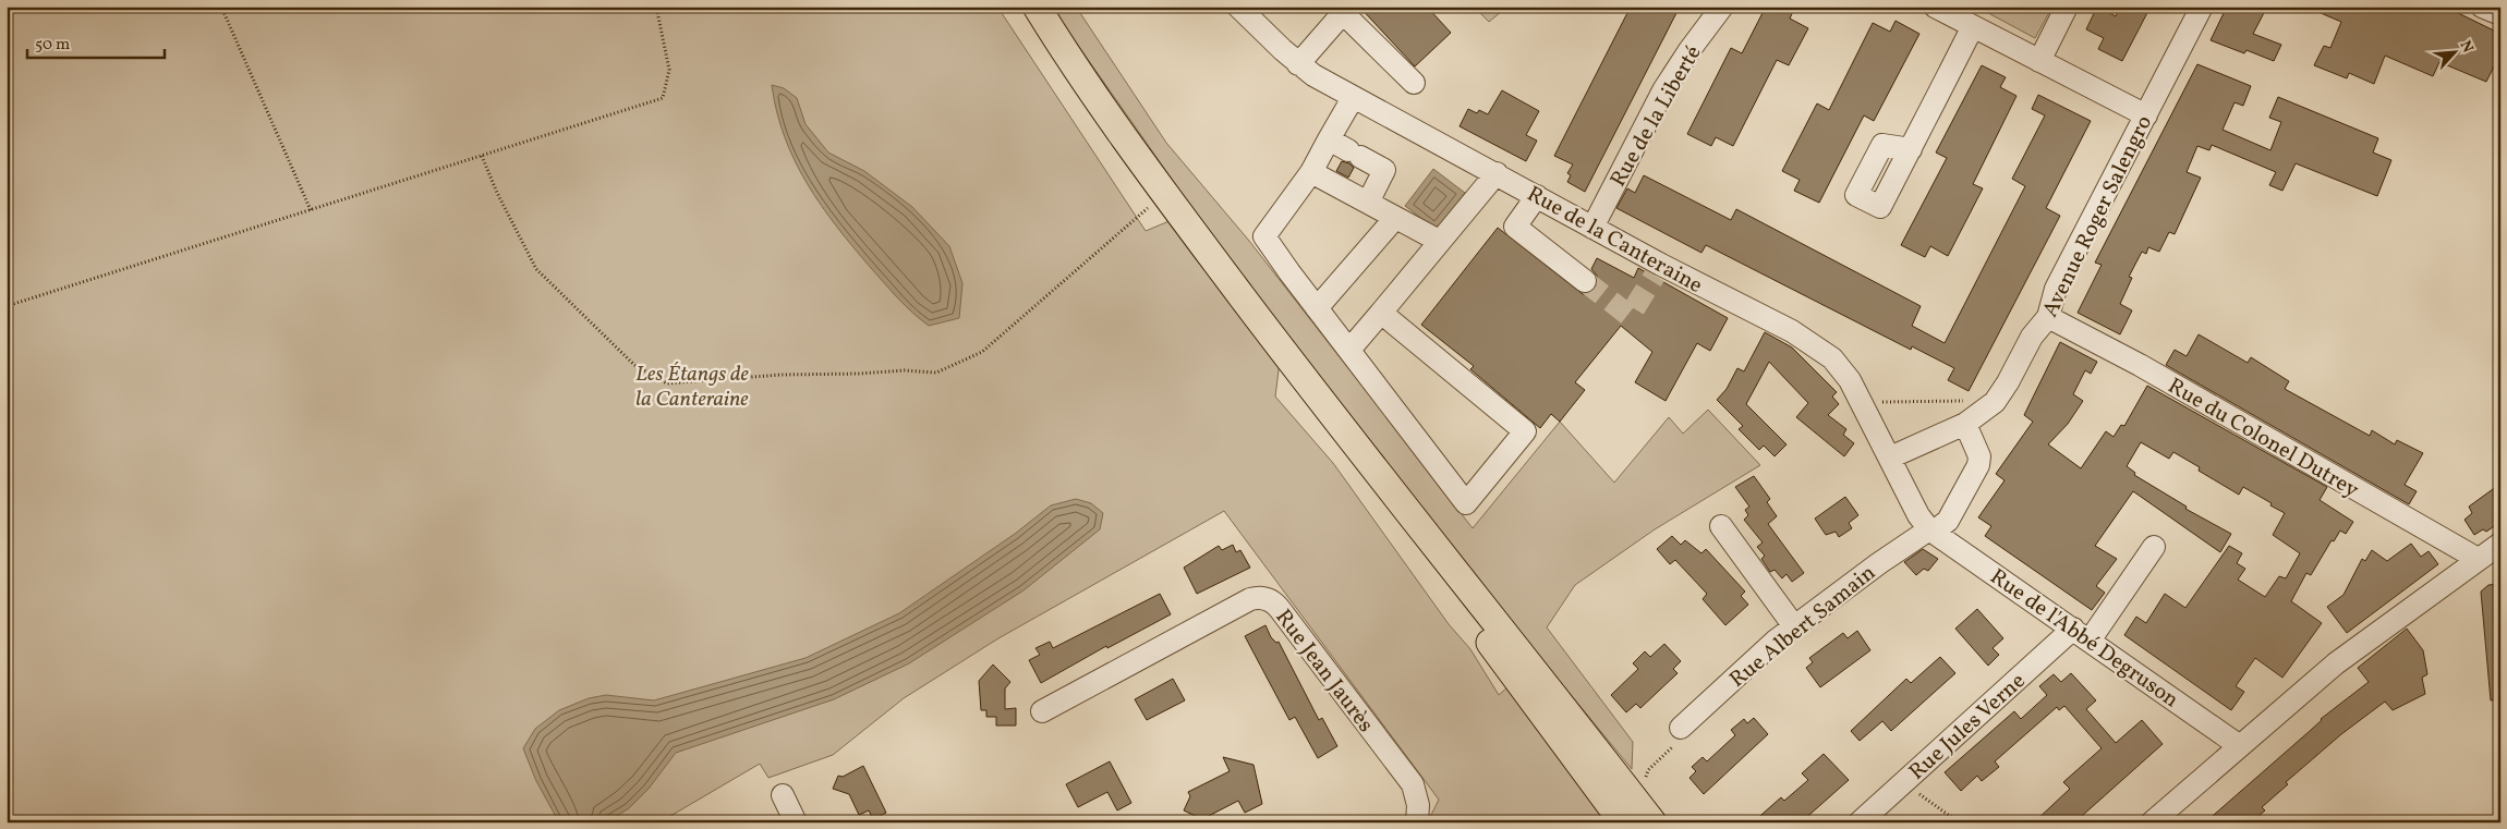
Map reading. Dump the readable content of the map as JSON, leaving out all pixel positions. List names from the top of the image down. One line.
{"streets":{"street":["Rue de la Liberté","Avenue Roger Salengro","Rue de la Canteraine","Rue du Colonel Dutrey","Rue Albert Samain","Rue de l'Abbé Degruson","Rue Jean Jaurès","Rue Jules Verne"]},"crossings":[["Rue de la Liberté","Rue de la Canteraine"],["Avenue Roger Salengro","Rue de la Canteraine"],["Avenue Roger Salengro","Rue du Colonel Dutrey"],["Avenue Roger Salengro","Rue Albert Samain"],["Rue de la Canteraine","Rue Albert Samain"],["Rue de la Canteraine","Rue de l'Abbé Degruson"],["Rue Albert Samain","Rue de l'Abbé Degruson"],["Rue de l'Abbé Degruson","Rue Jules Verne"]],"parks":["Les Étangs de la Canteraine"],"scale_bar":"50 m","north":"top right"}
